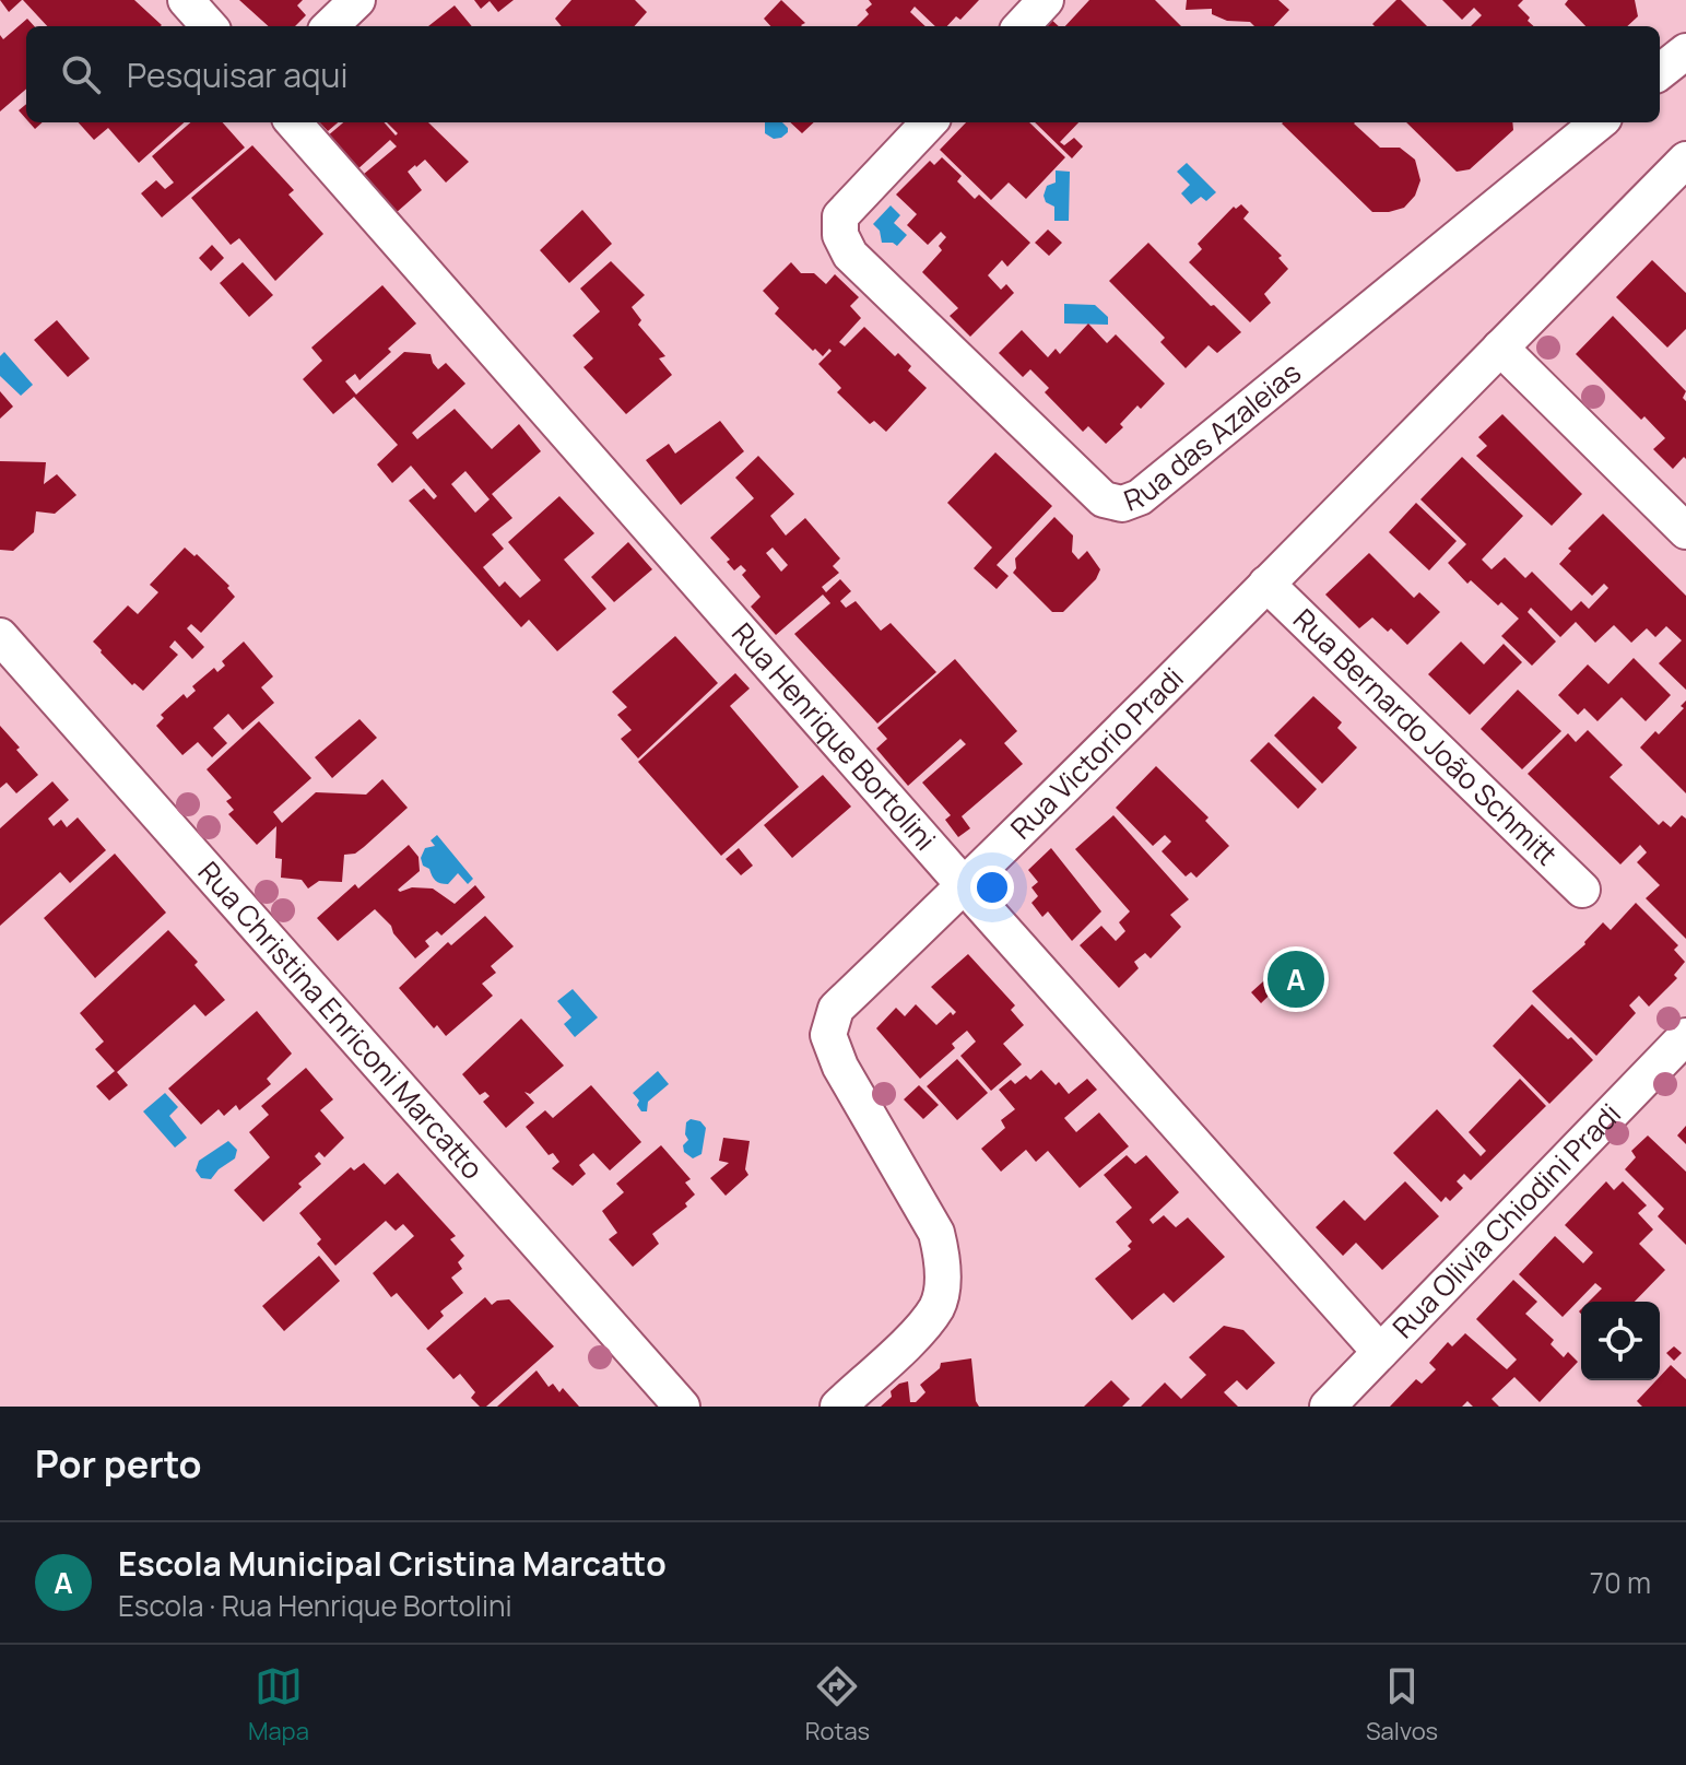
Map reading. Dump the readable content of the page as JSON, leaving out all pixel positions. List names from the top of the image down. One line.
{"streets":{"street":["Rua das Azaleias","Rua Henrique Bortolini","Rua Bernardo João Schmitt","Rua Victorio Pradi","Rua Christina Enriconi Marcatto","Rua Olivia Chiodini Pradi"]},"crossings":[["Rua Henrique Bortolini","Rua Victorio Pradi"],["Rua Henrique Bortolini","Rua Olivia Chiodini Pradi"],["Rua Bernardo João Schmitt","Rua Victorio Pradi"]],"page":{"search":"Pesquisar aqui","pins":"A","heading":"Por perto","list":[{"mark":"A","name":"Escola Municipal Cristina Marcatto","note":"Escola · Rua Henrique Bortolini","value":"70 m"}],"nav":["Mapa","Rotas","Salvos"]}}
